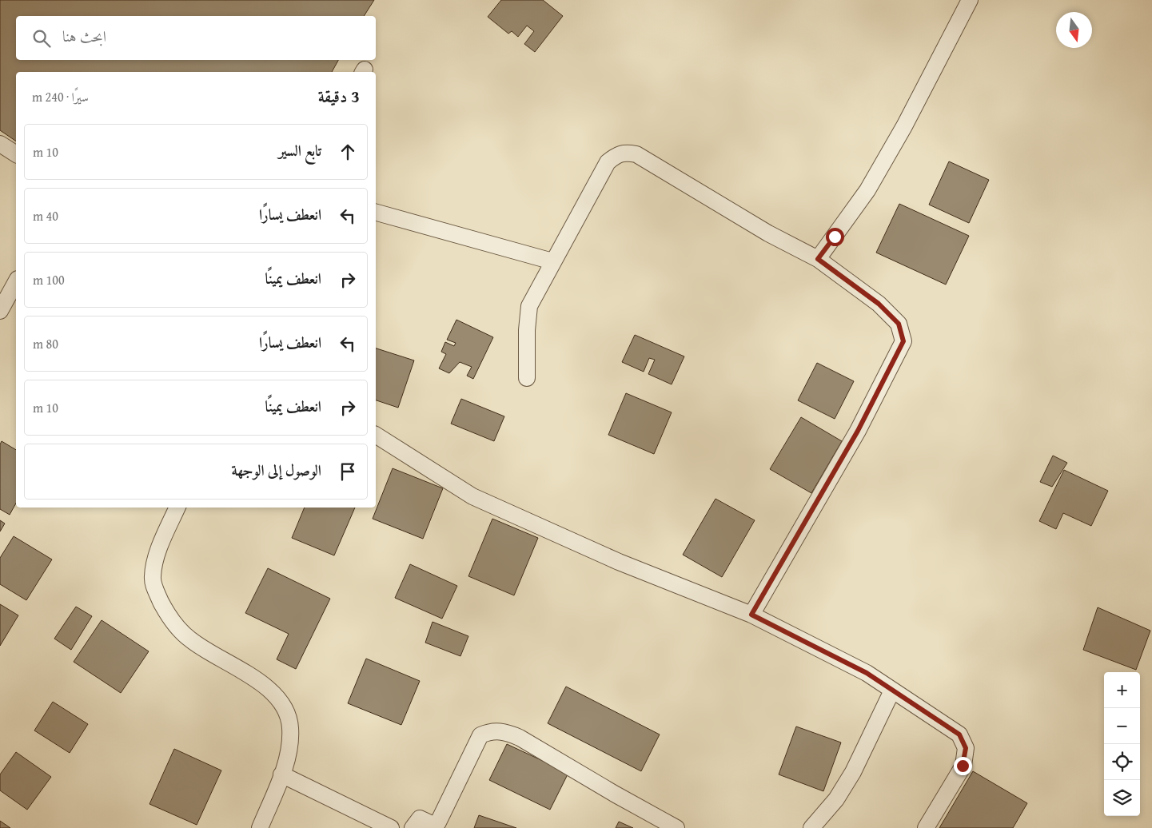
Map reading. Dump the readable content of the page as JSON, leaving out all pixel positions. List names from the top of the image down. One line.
{"north":"bottom","page":{"search":"ابحث هنا","heading":["3 دقيقة","سيرًا · 240 m"],"list":[["تابع السير","10 m"],["انعطف يسارًا","40 m"],["انعطف يمينًا","100 m"],["انعطف يسارًا","80 m"],["انعطف يمينًا","10 m"],"الوصول إلى الوجهة"],"map_buttons":["+","−"]}}
